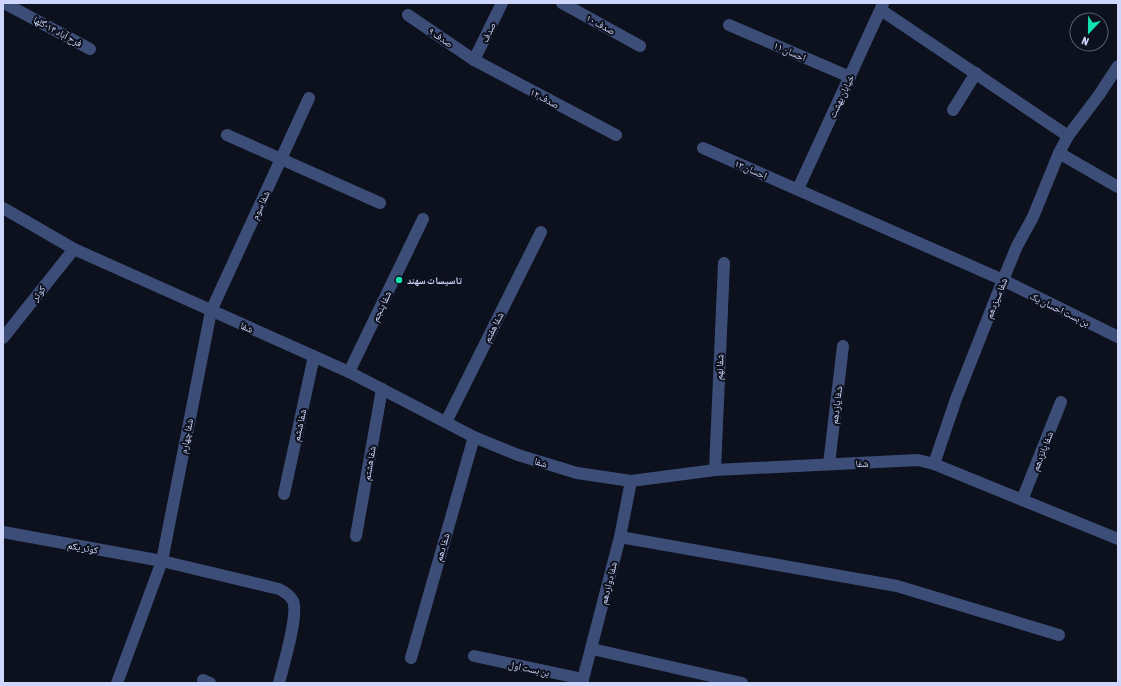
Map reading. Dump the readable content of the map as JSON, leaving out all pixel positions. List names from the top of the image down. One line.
{"streets":{"street":["صدف ۱۰","فرح آباد ۱۴-گلها","صدف","صدف ۹","احسان ۱۱","خیابان بهشت","صدف ۱۲","احسان ۱۳","شفا سوم","کوثر","شفا سیزدهم","شفا پنجم","بن بست احسان یک","شفا","شفا هفتم","شفا نهم","شفا یازدهم","شفا ششم","شفا چهارم","شفا پانزدهم","شفا هشتم","کوثر یکم","شفا دهم","شفا دوازدهم","بن بست اول"]},"crossings":[["صدف","صدف ۹"],["صدف","صدف ۱۲"],["صدف ۹","صدف ۱۲"],["احسان ۱۱","خیابان بهشت"],["خیابان بهشت","احسان ۱۳"],["احسان ۱۳","شفا سیزدهم"],["احسان ۱۳","بن بست احسان یک"],["شفا سوم","شفا"],["شفا سوم","شفا چهارم"],["کوثر","شفا"],["شفا سیزدهم","بن بست احسان یک"],["شفا سیزدهم","شفا"],["شفا پنجم","شفا"],["شفا","شفا هفتم"],["شفا","شفا نهم"],["شفا","شفا یازدهم"],["شفا","شفا ششم"],["شفا","شفا چهارم"],["شفا","شفا پانزدهم"],["شفا","شفا هشتم"],["شفا","شفا دهم"],["شفا","شفا دوازدهم"],["شفا چهارم","کوثر یکم"],["شفا دوازدهم","بن بست اول"]],"places":["تاسیسات سهند"],"north":"bottom"}
